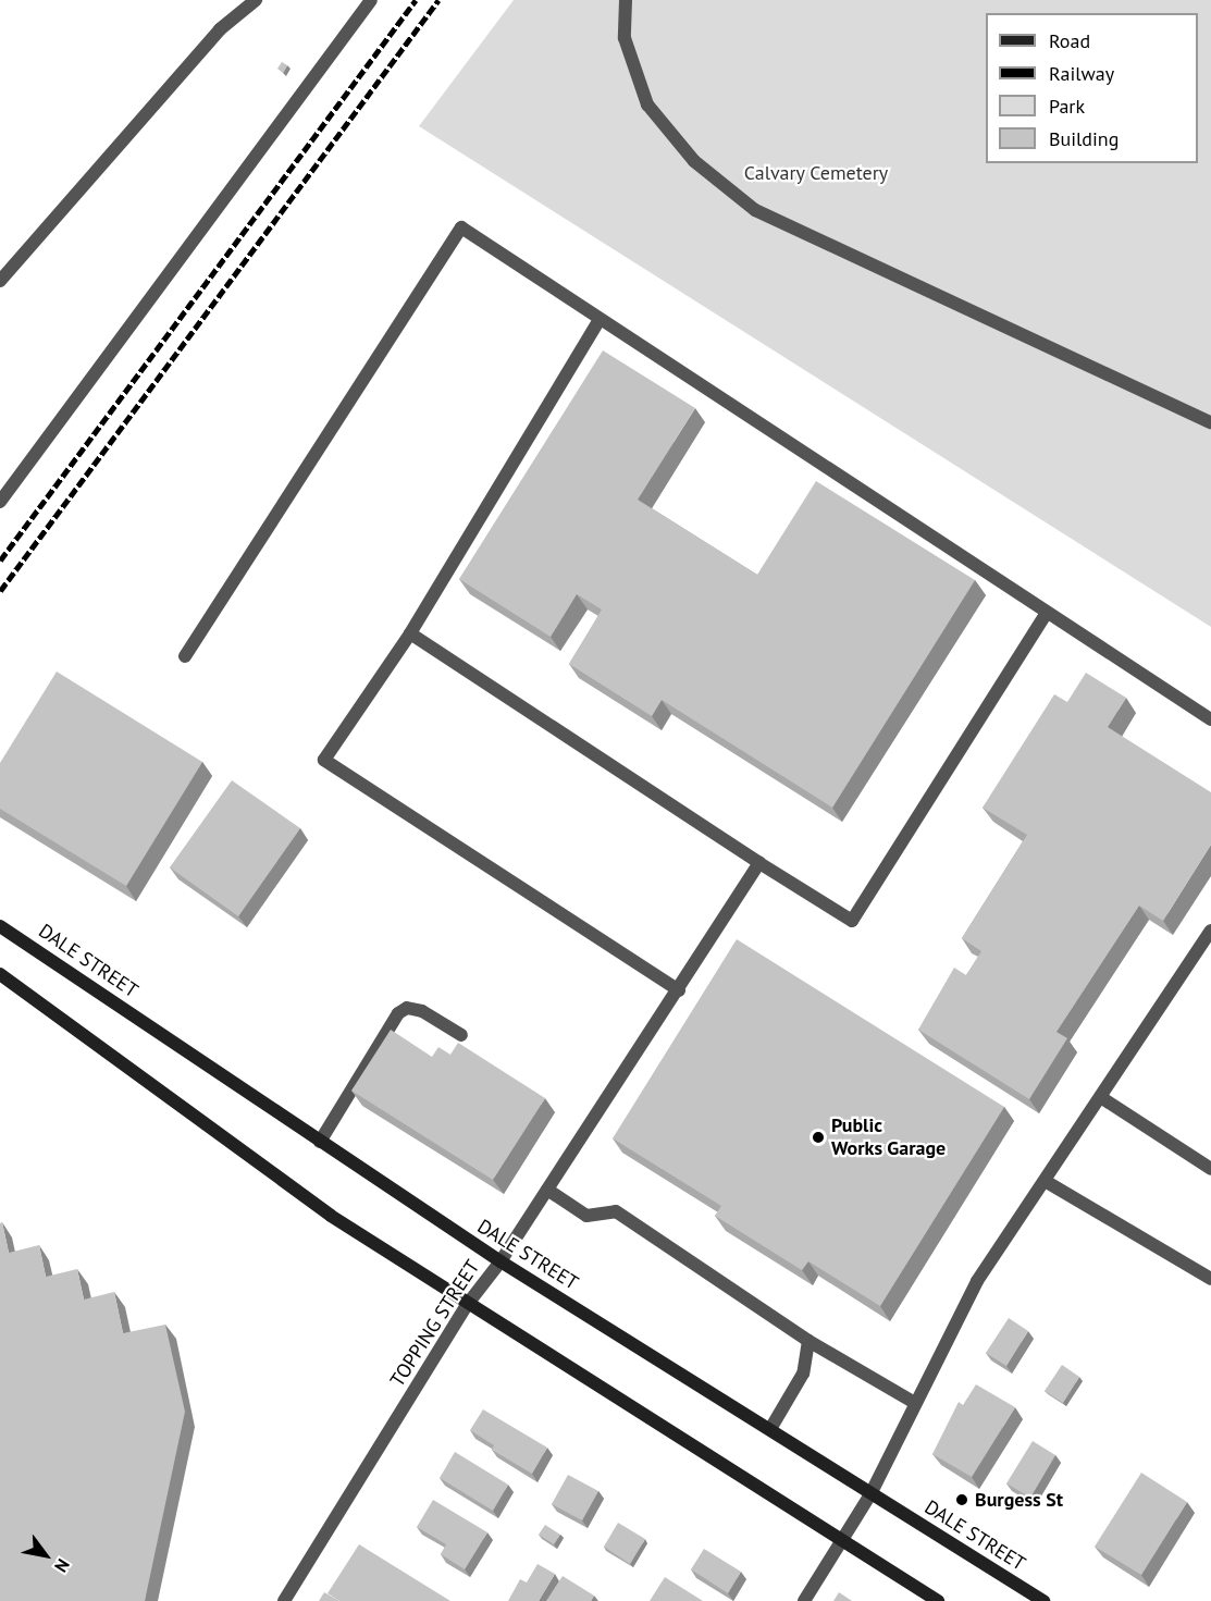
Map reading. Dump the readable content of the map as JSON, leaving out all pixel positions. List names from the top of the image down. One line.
{"streets":{"main road":["DALE STREET"],"street":["TOPPING STREET"]},"crossings":[["DALE STREET","TOPPING STREET"]],"parks":["Calvary Cemetery"],"places":["Public Works Garage","Burgess St"],"legend":["Road","Railway","Park","Building"],"north":"bottom right"}
